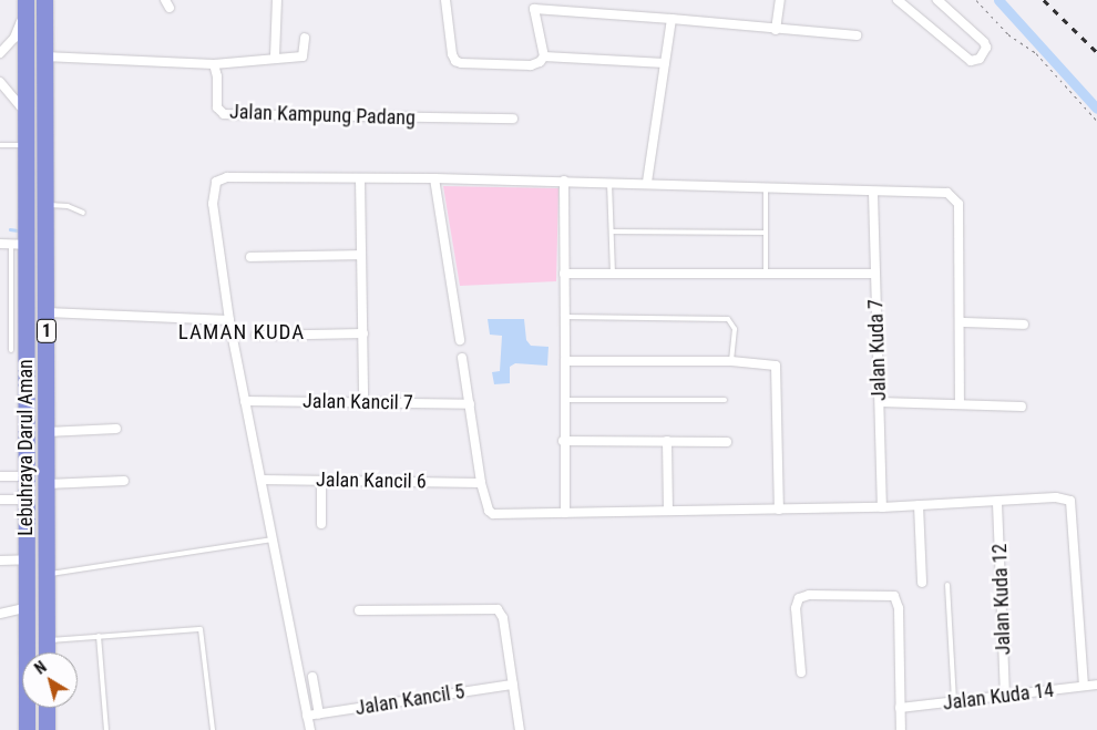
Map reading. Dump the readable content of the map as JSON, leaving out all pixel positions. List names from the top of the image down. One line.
{"streets":{"highway":["1","Lebuhraya Darul Aman"],"street":["Jalan Kampung Padang","Jalan Kuda 7","Jalan Kancil 7","Jalan Kancil 6","Jalan Kuda 12","Jalan Kuda 14","Jalan Kancil 5"]},"crossings":[["Jalan Kuda 12","Jalan Kuda 14"]],"districts":["LAMAN KUDA"],"north":"top left"}
